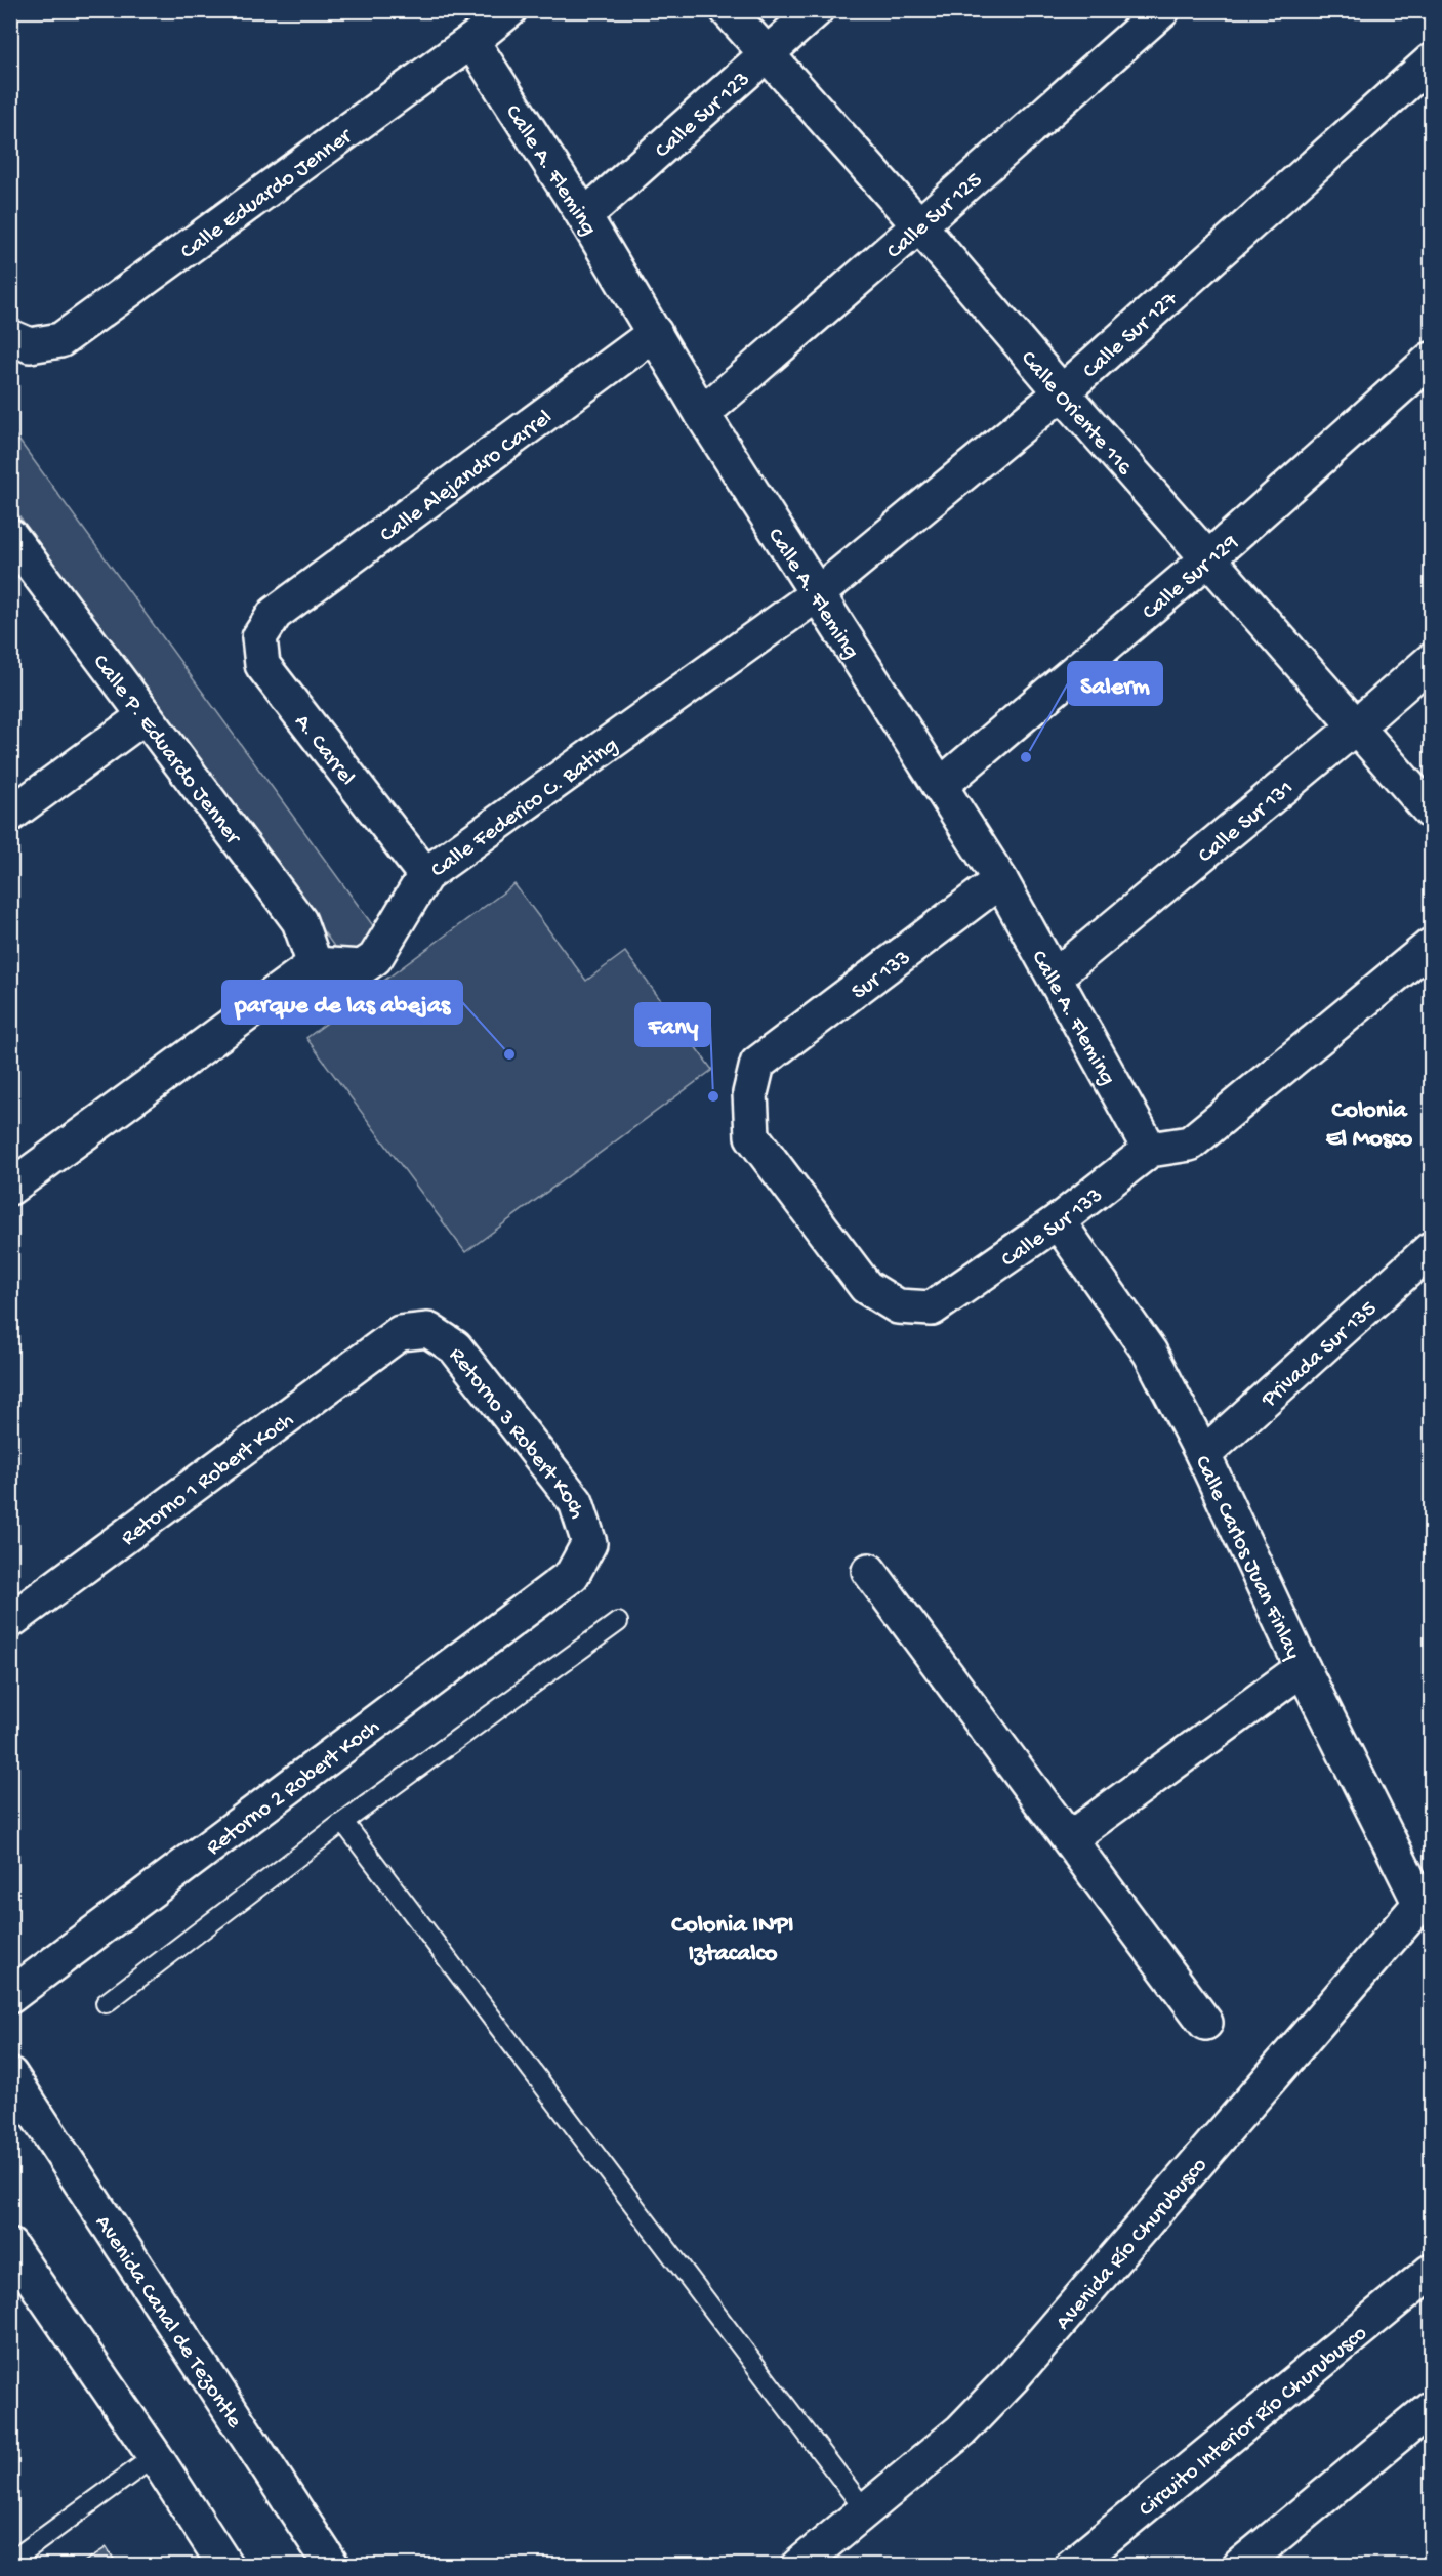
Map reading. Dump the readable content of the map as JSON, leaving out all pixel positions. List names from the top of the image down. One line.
{"streets":{"main road":["Calle Sur 123","Calle A. Fleming","Calle Eduardo Jenner","Calle Sur 125","Calle Sur 127","Calle Oriente 116","Calle Alejandro Carrel","Calle Sur 129","Calle P. Eduardo Jenner","A. Carrel","Calle Federico C. Bating","Calle Sur 131","Sur 133","Calle Sur 133","Privada Sur 135","Retorno 3 Robert Koch","Retorno 1 Robert Koch","Calle Carlos Juan Finlay","Retorno 2 Robert Koch","Avenida Río Churubusco","Avenida Canal de Tezontle","Circuito Interior Río Churubusco"]},"crossings":[["Calle Sur 123","Calle A. Fleming"],["Calle Sur 123","Calle Oriente 116"],["Calle A. Fleming","Calle Eduardo Jenner"],["Calle A. Fleming","Calle Sur 125"],["Calle A. Fleming","Calle Sur 127"],["Calle A. Fleming","Calle Alejandro Carrel"],["Calle A. Fleming","Calle Sur 129"],["Calle A. Fleming","Calle Federico C. Bating"],["Calle A. Fleming","Calle Sur 131"],["Calle A. Fleming","Sur 133"],["Calle A. Fleming","Calle Sur 133"],["Calle Sur 125","Calle Oriente 116"],["Calle Sur 127","Calle Oriente 116"],["Calle Sur 127","Calle Federico C. Bating"],["Calle Oriente 116","Calle Sur 129"],["Calle Oriente 116","Calle Sur 131"],["Calle Alejandro Carrel","A. Carrel"],["Calle P. Eduardo Jenner","Calle Federico C. Bating"],["A. Carrel","Calle Federico C. Bating"],["Sur 133","Calle Sur 133"],["Calle Sur 133","Calle Carlos Juan Finlay"],["Privada Sur 135","Calle Carlos Juan Finlay"],["Retorno 3 Robert Koch","Retorno 1 Robert Koch"],["Retorno 3 Robert Koch","Retorno 2 Robert Koch"],["Calle Carlos Juan Finlay","Avenida Río Churubusco"]],"districts":["Colonia El Mosco","Colonia INPI Iztacalco"],"places":["Salerm","parque de las abejas","Fany"]}
